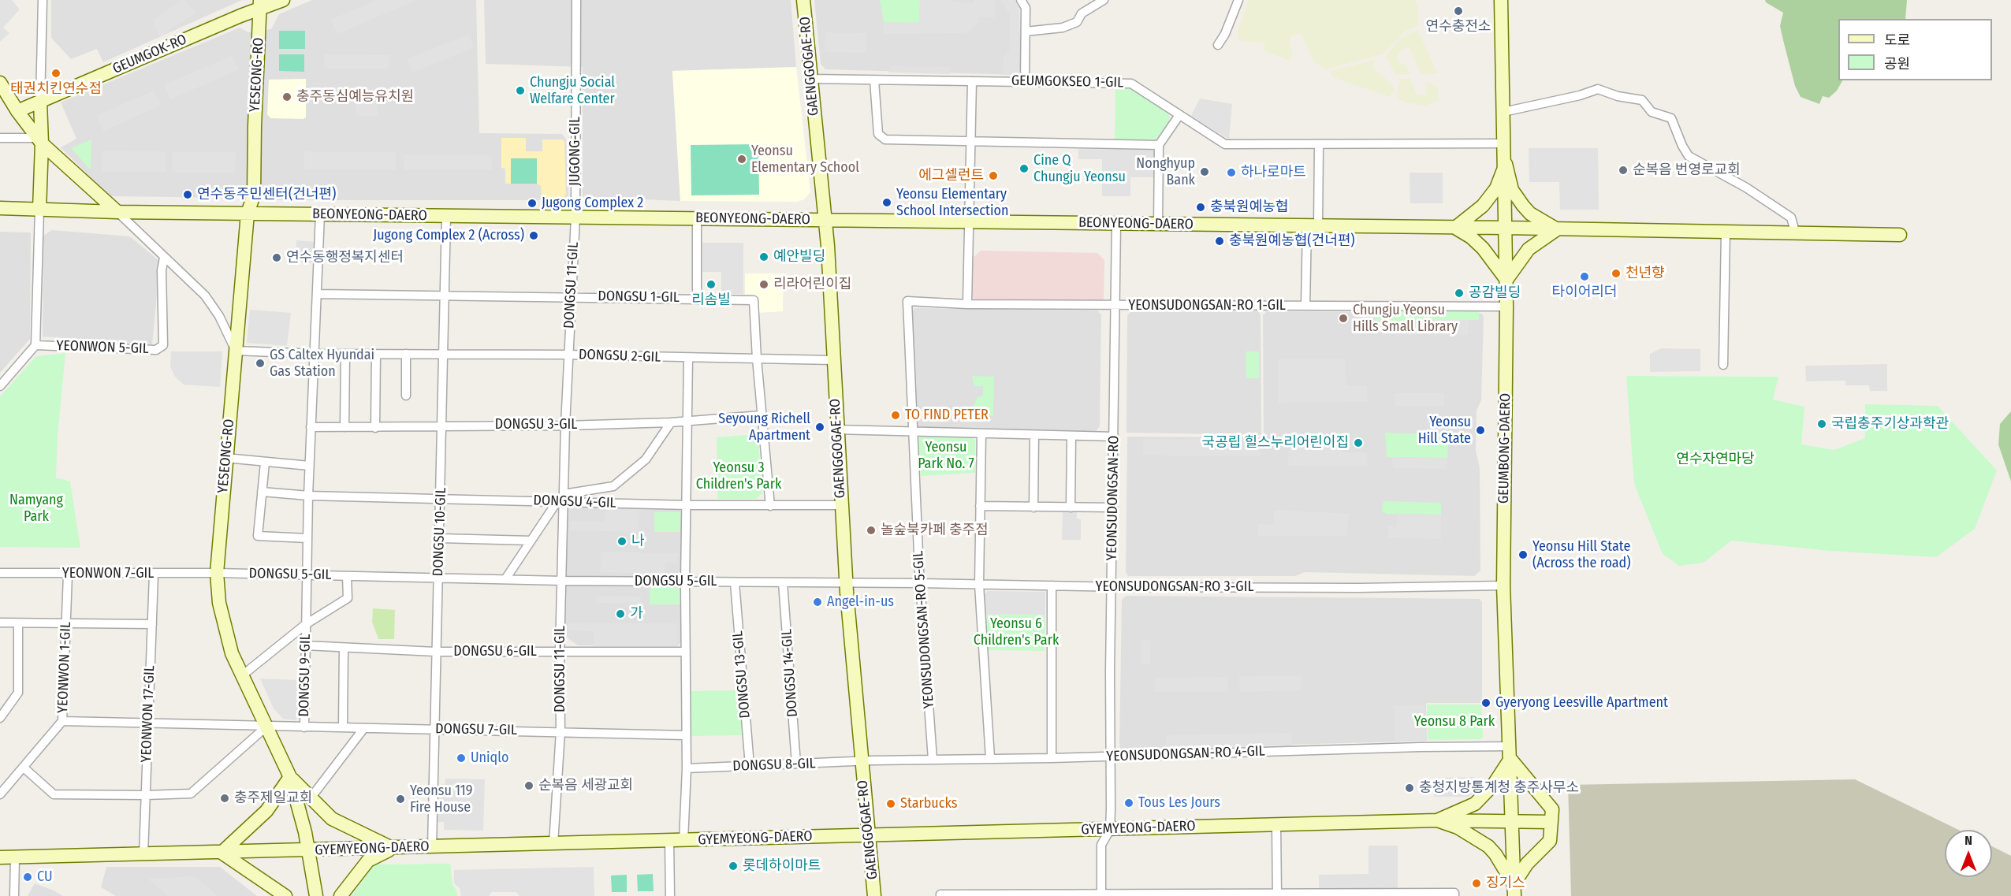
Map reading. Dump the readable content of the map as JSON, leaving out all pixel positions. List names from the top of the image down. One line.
{"streets":{"street":["GEUMGOK-RO","GAENGGOGAE-RO","YESEONG-RO","GEUMGOKSEO 1-GIL","JUGONG-GIL","BEONYEONG-DAERO","DONGSU 11-GIL","DONGSU 1-GIL","YEONSUDONGSAN-RO 1-GIL","YEONWON 5-GIL","DONGSU 2-GIL","DONGSU 3-GIL","GEUMBONG-DAERO","YEONSUDONGSAN-RO","DONGSU 4-GIL","DONGSU 10-GIL","YEONWON 7-GIL","DONGSU 5-GIL","YEONSUDONGSAN-RO 3-GIL","YEONSUDONGSAN-RO 5-GIL","DONGSU 6-GIL","YEONWON 1-GIL","DONGSU 14-GIL","DONGSU 13-GIL","DONGSU 9-GIL","YEONWON 17-GIL","DONGSU 7-GIL","YEONSUDONGSAN-RO 4-GIL","DONGSU 8-GIL","GYEMYEONG-DAERO"]},"crossings":[["GEUMGOK-RO","YESEONG-RO"],["GAENGGOGAE-RO","GEUMGOKSEO 1-GIL"],["GAENGGOGAE-RO","BEONYEONG-DAERO"],["GAENGGOGAE-RO","DONGSU 2-GIL"],["GAENGGOGAE-RO","DONGSU 4-GIL"],["GAENGGOGAE-RO","DONGSU 5-GIL"],["GAENGGOGAE-RO","YEONSUDONGSAN-RO 3-GIL"],["GAENGGOGAE-RO","YEONSUDONGSAN-RO 4-GIL"],["GAENGGOGAE-RO","DONGSU 8-GIL"],["GAENGGOGAE-RO","GYEMYEONG-DAERO"],["YESEONG-RO","BEONYEONG-DAERO"],["YESEONG-RO","DONGSU 2-GIL"],["YESEONG-RO","YEONWON 7-GIL"],["YESEONG-RO","DONGSU 5-GIL"],["YESEONG-RO","DONGSU 7-GIL"],["YESEONG-RO","GYEMYEONG-DAERO"],["GEUMGOKSEO 1-GIL","GEUMBONG-DAERO"],["JUGONG-GIL","BEONYEONG-DAERO"],["JUGONG-GIL","DONGSU 11-GIL"],["BEONYEONG-DAERO","DONGSU 11-GIL"],["BEONYEONG-DAERO","GEUMBONG-DAERO"],["BEONYEONG-DAERO","YEONSUDONGSAN-RO"],["BEONYEONG-DAERO","DONGSU 10-GIL"],["BEONYEONG-DAERO","DONGSU 9-GIL"],["DONGSU 11-GIL","DONGSU 1-GIL"],["DONGSU 11-GIL","DONGSU 2-GIL"],["DONGSU 11-GIL","DONGSU 3-GIL"],["DONGSU 11-GIL","DONGSU 4-GIL"],["DONGSU 11-GIL","DONGSU 5-GIL"],["DONGSU 11-GIL","DONGSU 6-GIL"],["DONGSU 11-GIL","DONGSU 7-GIL"],["DONGSU 11-GIL","GYEMYEONG-DAERO"],["DONGSU 1-GIL","DONGSU 2-GIL"],["DONGSU 1-GIL","DONGSU 3-GIL"],["DONGSU 1-GIL","DONGSU 4-GIL"],["DONGSU 1-GIL","DONGSU 10-GIL"],["DONGSU 1-GIL","DONGSU 9-GIL"],["YEONSUDONGSAN-RO 1-GIL","GEUMBONG-DAERO"],["YEONSUDONGSAN-RO 1-GIL","YEONSUDONGSAN-RO"],["YEONSUDONGSAN-RO 1-GIL","YEONSUDONGSAN-RO 5-GIL"],["DONGSU 2-GIL","DONGSU 10-GIL"],["DONGSU 2-GIL","DONGSU 9-GIL"],["DONGSU 3-GIL","DONGSU 10-GIL"],["DONGSU 3-GIL","DONGSU 9-GIL"],["GEUMBONG-DAERO","YEONSUDONGSAN-RO 3-GIL"],["GEUMBONG-DAERO","YEONSUDONGSAN-RO 4-GIL"],["GEUMBONG-DAERO","GYEMYEONG-DAERO"],["YEONSUDONGSAN-RO","YEONSUDONGSAN-RO 3-GIL"],["YEONSUDONGSAN-RO","YEONSUDONGSAN-RO 4-GIL"],["YEONSUDONGSAN-RO","GYEMYEONG-DAERO"],["DONGSU 4-GIL","DONGSU 10-GIL"],["DONGSU 4-GIL","DONGSU 9-GIL"],["DONGSU 10-GIL","DONGSU 5-GIL"],["DONGSU 10-GIL","DONGSU 6-GIL"],["DONGSU 10-GIL","DONGSU 7-GIL"],["DONGSU 10-GIL","GYEMYEONG-DAERO"],["YEONWON 7-GIL","DONGSU 5-GIL"],["YEONWON 7-GIL","YEONWON 1-GIL"],["YEONWON 7-GIL","YEONWON 17-GIL"],["DONGSU 5-GIL","YEONSUDONGSAN-RO 3-GIL"],["DONGSU 5-GIL","DONGSU 14-GIL"],["DONGSU 5-GIL","DONGSU 13-GIL"],["DONGSU 5-GIL","DONGSU 9-GIL"],["YEONSUDONGSAN-RO 3-GIL","YEONSUDONGSAN-RO 5-GIL"],["YEONSUDONGSAN-RO 5-GIL","YEONSUDONGSAN-RO 4-GIL"],["DONGSU 6-GIL","DONGSU 9-GIL"],["YEONWON 1-GIL","DONGSU 7-GIL"],["DONGSU 14-GIL","DONGSU 8-GIL"],["DONGSU 13-GIL","DONGSU 8-GIL"],["DONGSU 9-GIL","DONGSU 7-GIL"],["YEONWON 17-GIL","DONGSU 7-GIL"],["YEONWON 17-GIL","GYEMYEONG-DAERO"],["YEONSUDONGSAN-RO 4-GIL","DONGSU 8-GIL"]],"parks":["Yeonsu Park No. 7","연수자연마당","Yeonsu 3 Children's Park","Namyang Park","Yeonsu 6 Children's Park","Yeonsu 8 Park"],"places":["연수충전소","태권치킨연수점","Chungju Social Welfare Center","충주동심예능유치원","Yeonsu Elementary School","Cine Q Chungju Yeonsu","순복음 번영로교회","Nonghyup Bank","하나로마트","에그셀런트","연수동주민센터(건너편)","Yeonsu Elementary School Intersection","Jugong Complex 2","충북원예농협","Jugong Complex 2 (Across)","충북원예농협(건너편)","예안빌딩","연수동행정복지센터","천년향","타이어리더","리솜빌","리라어린이집","공감빌딩","Chungju Yeonsu Hills Small Library","GS Caltex Hyundai Gas Station","TO FIND PETER","국립충주기상과학관","Seyoung Richell Apartment","Yeonsu Hill State","국공립 힐스누리어린이집","놀숲북카페 충주점","나","Yeonsu Hill State (Across the road)","Angel-in-us","가","Gyeryong Leesville Apartment","Uniqlo","순복음 세광교회","충청지방통계청 충주사무소","충주제일교회","Yeonsu 119 Fire House","Tous Les Jours","Starbucks","롯데하이마트","CU","징기스"],"legend":["도로","공원"],"north":"top"}
